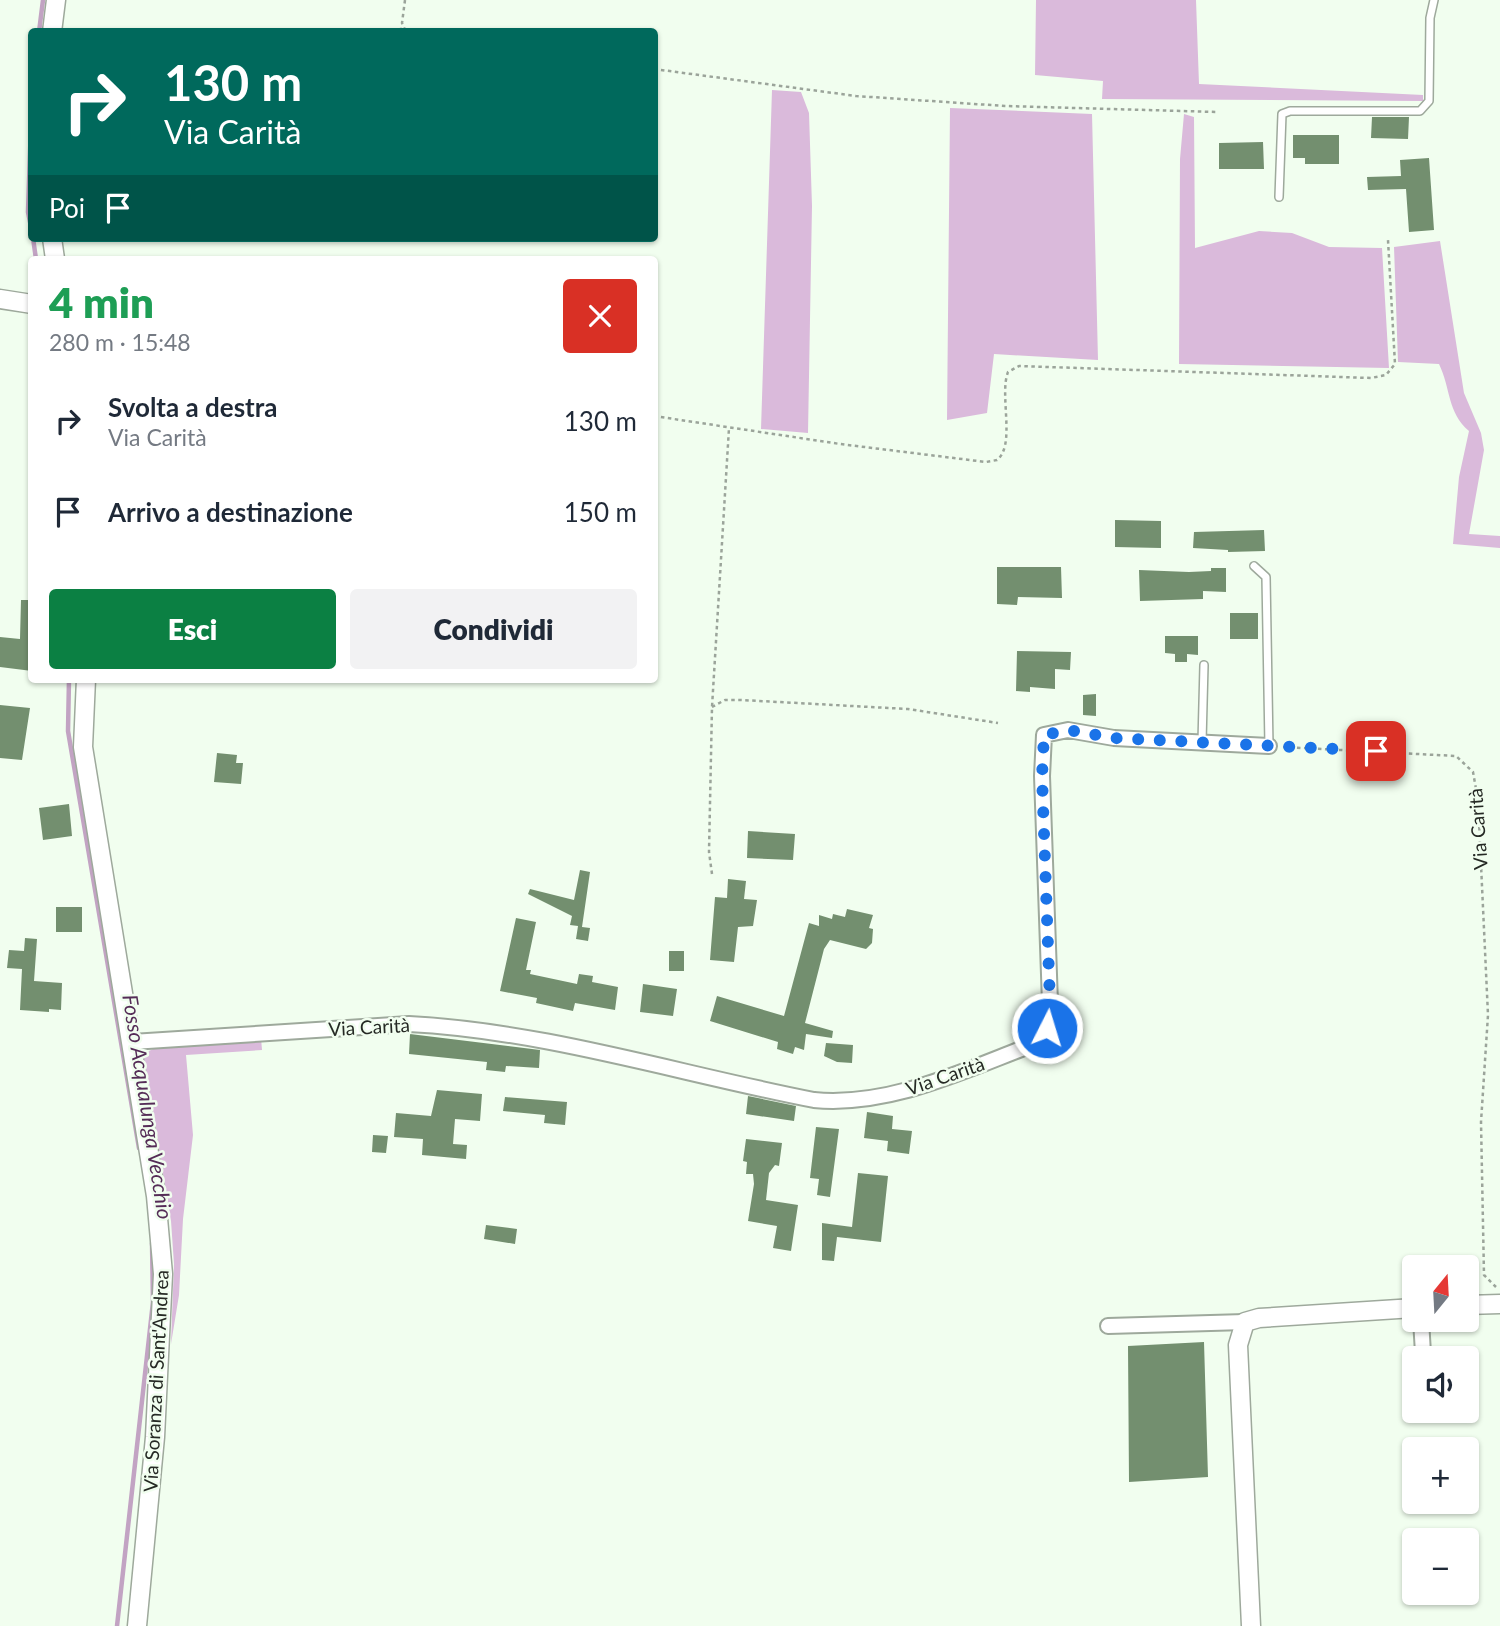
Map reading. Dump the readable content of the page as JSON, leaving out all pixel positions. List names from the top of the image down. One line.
{"streets":{"street":["Via Carità","Via Soranza di Sant'Andrea"]},"crossings":[["Via Carità","Via Soranza di Sant'Andrea"]],"water":["Fosso Acqualunga Vecchio"],"north":"top","page":{"turn":["130 m","Via Carità"],"then":"Poi","heading":["4 min","280 m · 15:48"],"list":[{"name":"Svolta a destra","note":"Via Carità","value":"130 m"},{"name":"Arrivo a destinazione","value":"150 m"}],"buttons":["Esci","Condividi"],"map_buttons":["+","−"]}}
